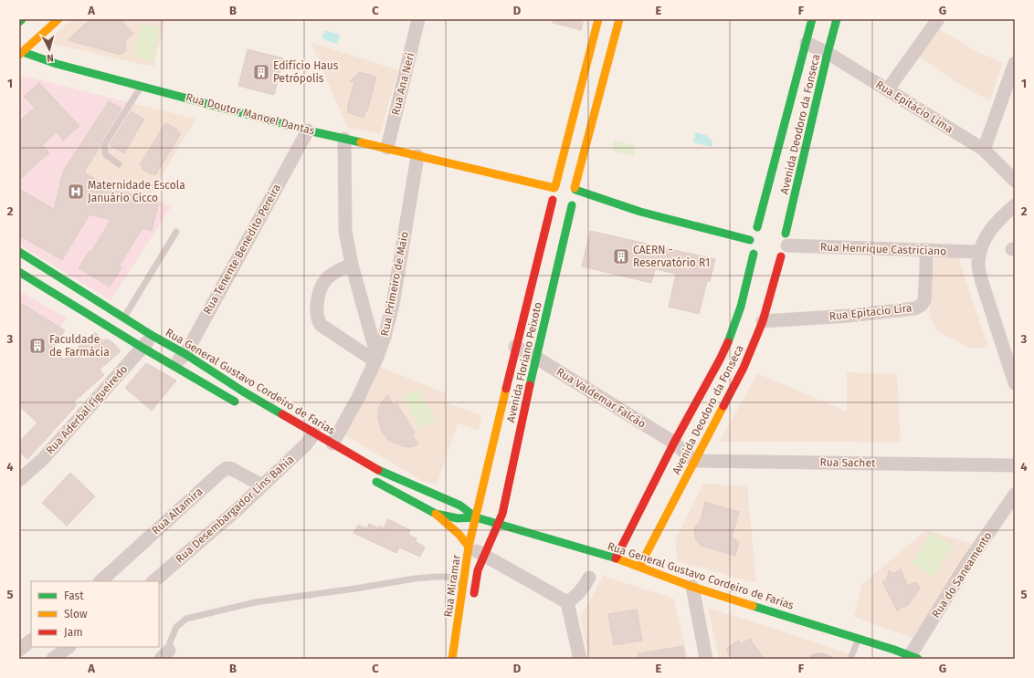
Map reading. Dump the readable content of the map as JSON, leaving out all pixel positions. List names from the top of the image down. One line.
{"streets":{"main road":["Rua Doutor Manoel Dantas","Avenida Deodoro da Fonseca","Avenida Floriano Peixoto","Rua General Gustavo Cordeiro de Farias","Rua Miramar"],"street":["Rua Ana Neri","Rua Epitácio Lima","Rua Tenente Benedito Pereira","Rua Henrique Castriciano","Rua Primeiro de Maio","Rua Epitacio Lira","Rua Valdemar Falcão","Rua Aderbal Figueiredo","Rua Sachet","Rua Desembargador Lins Bahia","Rua Altamira","Rua do Saneamento"]},"crossings":[["Rua Ana Neri","Rua Doutor Manoel Dantas"],["Rua Epitácio Lima","Avenida Deodoro da Fonseca"],["Rua Doutor Manoel Dantas","Rua Tenente Benedito Pereira"],["Rua Doutor Manoel Dantas","Rua Primeiro de Maio"],["Rua Doutor Manoel Dantas","Avenida Floriano Peixoto"],["Avenida Deodoro da Fonseca","Rua Henrique Castriciano"],["Avenida Deodoro da Fonseca","Rua Epitacio Lira"],["Avenida Deodoro da Fonseca","Rua General Gustavo Cordeiro de Farias"],["Avenida Deodoro da Fonseca","Rua Valdemar Falcão"],["Avenida Deodoro da Fonseca","Rua Sachet"],["Rua Tenente Benedito Pereira","Rua General Gustavo Cordeiro de Farias"],["Rua Henrique Castriciano","Rua Epitacio Lira"],["Rua Primeiro de Maio","Rua General Gustavo Cordeiro de Farias"],["Avenida Floriano Peixoto","Rua General Gustavo Cordeiro de Farias"],["Avenida Floriano Peixoto","Rua Valdemar Falcão"],["Avenida Floriano Peixoto","Rua Miramar"],["Rua General Gustavo Cordeiro de Farias","Rua Aderbal Figueiredo"],["Rua General Gustavo Cordeiro de Farias","Rua Desembargador Lins Bahia"],["Rua General Gustavo Cordeiro de Farias","Rua do Saneamento"],["Rua General Gustavo Cordeiro de Farias","Rua Miramar"],["Rua Valdemar Falcão","Rua Sachet"],["Rua Desembargador Lins Bahia","Rua Altamira"]],"places":{"building":["Edifício Haus Petrópolis","CAERN - Reservatório R1","Faculdade de Farmácia"],"hospital":["Maternidade Escola Januário Cicco"]},"legend":["Fast","Slow","Jam"],"north":"bottom","grid":{"columns":["A","B","C","D","E","F","G"],"rows":["1","2","3","4","5"]}}
